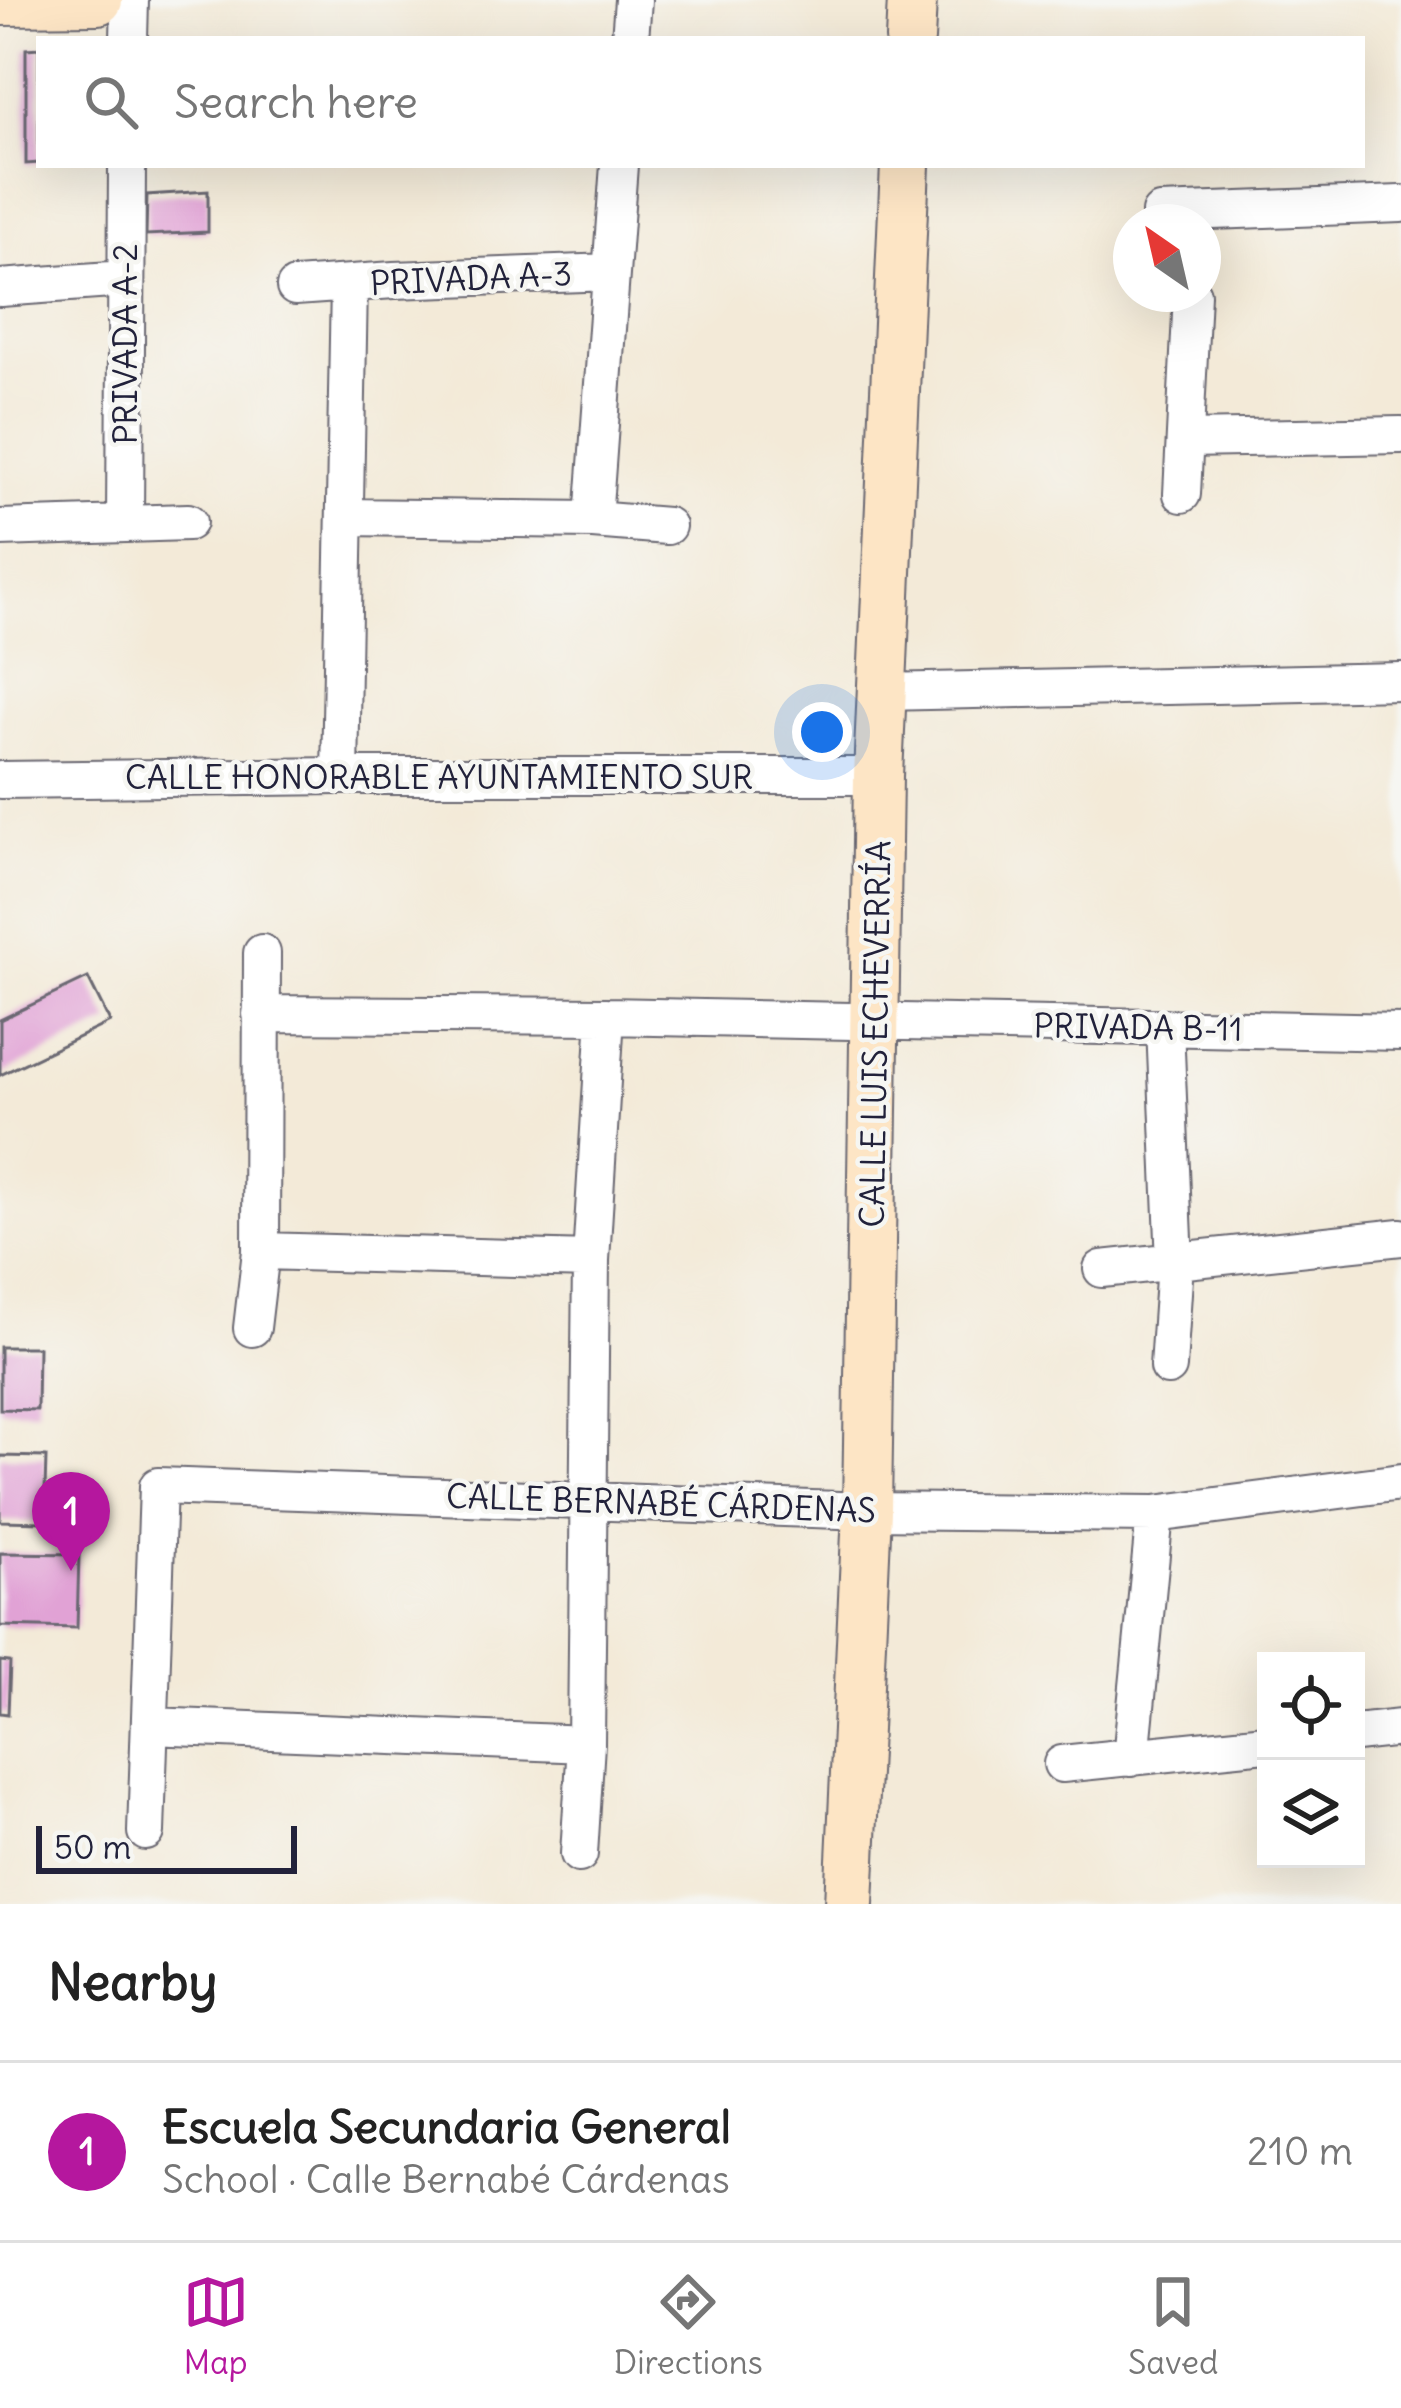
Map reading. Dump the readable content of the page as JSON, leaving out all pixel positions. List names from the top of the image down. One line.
{"streets":{"street":["PRIVADA A-3","PRIVADA A-2","CALLE HONORABLE AYUNTAMIENTO SUR","PRIVADA B-11","CALLE LUIS ECHEVERRÍA","CALLE BERNABÉ CÁRDENAS"]},"crossings":[["PRIVADA A-3","CALLE HONORABLE AYUNTAMIENTO SUR"],["CALLE HONORABLE AYUNTAMIENTO SUR","CALLE LUIS ECHEVERRÍA"],["PRIVADA B-11","CALLE LUIS ECHEVERRÍA"],["CALLE LUIS ECHEVERRÍA","CALLE BERNABÉ CÁRDENAS"]],"scale_bar":"50 m","north":"top left","page":{"search":"Search here","pins":"1","scale":"50 m","heading":"Nearby","list":[{"mark":"1","name":"Escuela Secundaria General","note":"School · Calle Bernabé Cárdenas","value":"210 m"}],"nav":["Map","Directions","Saved"]}}
